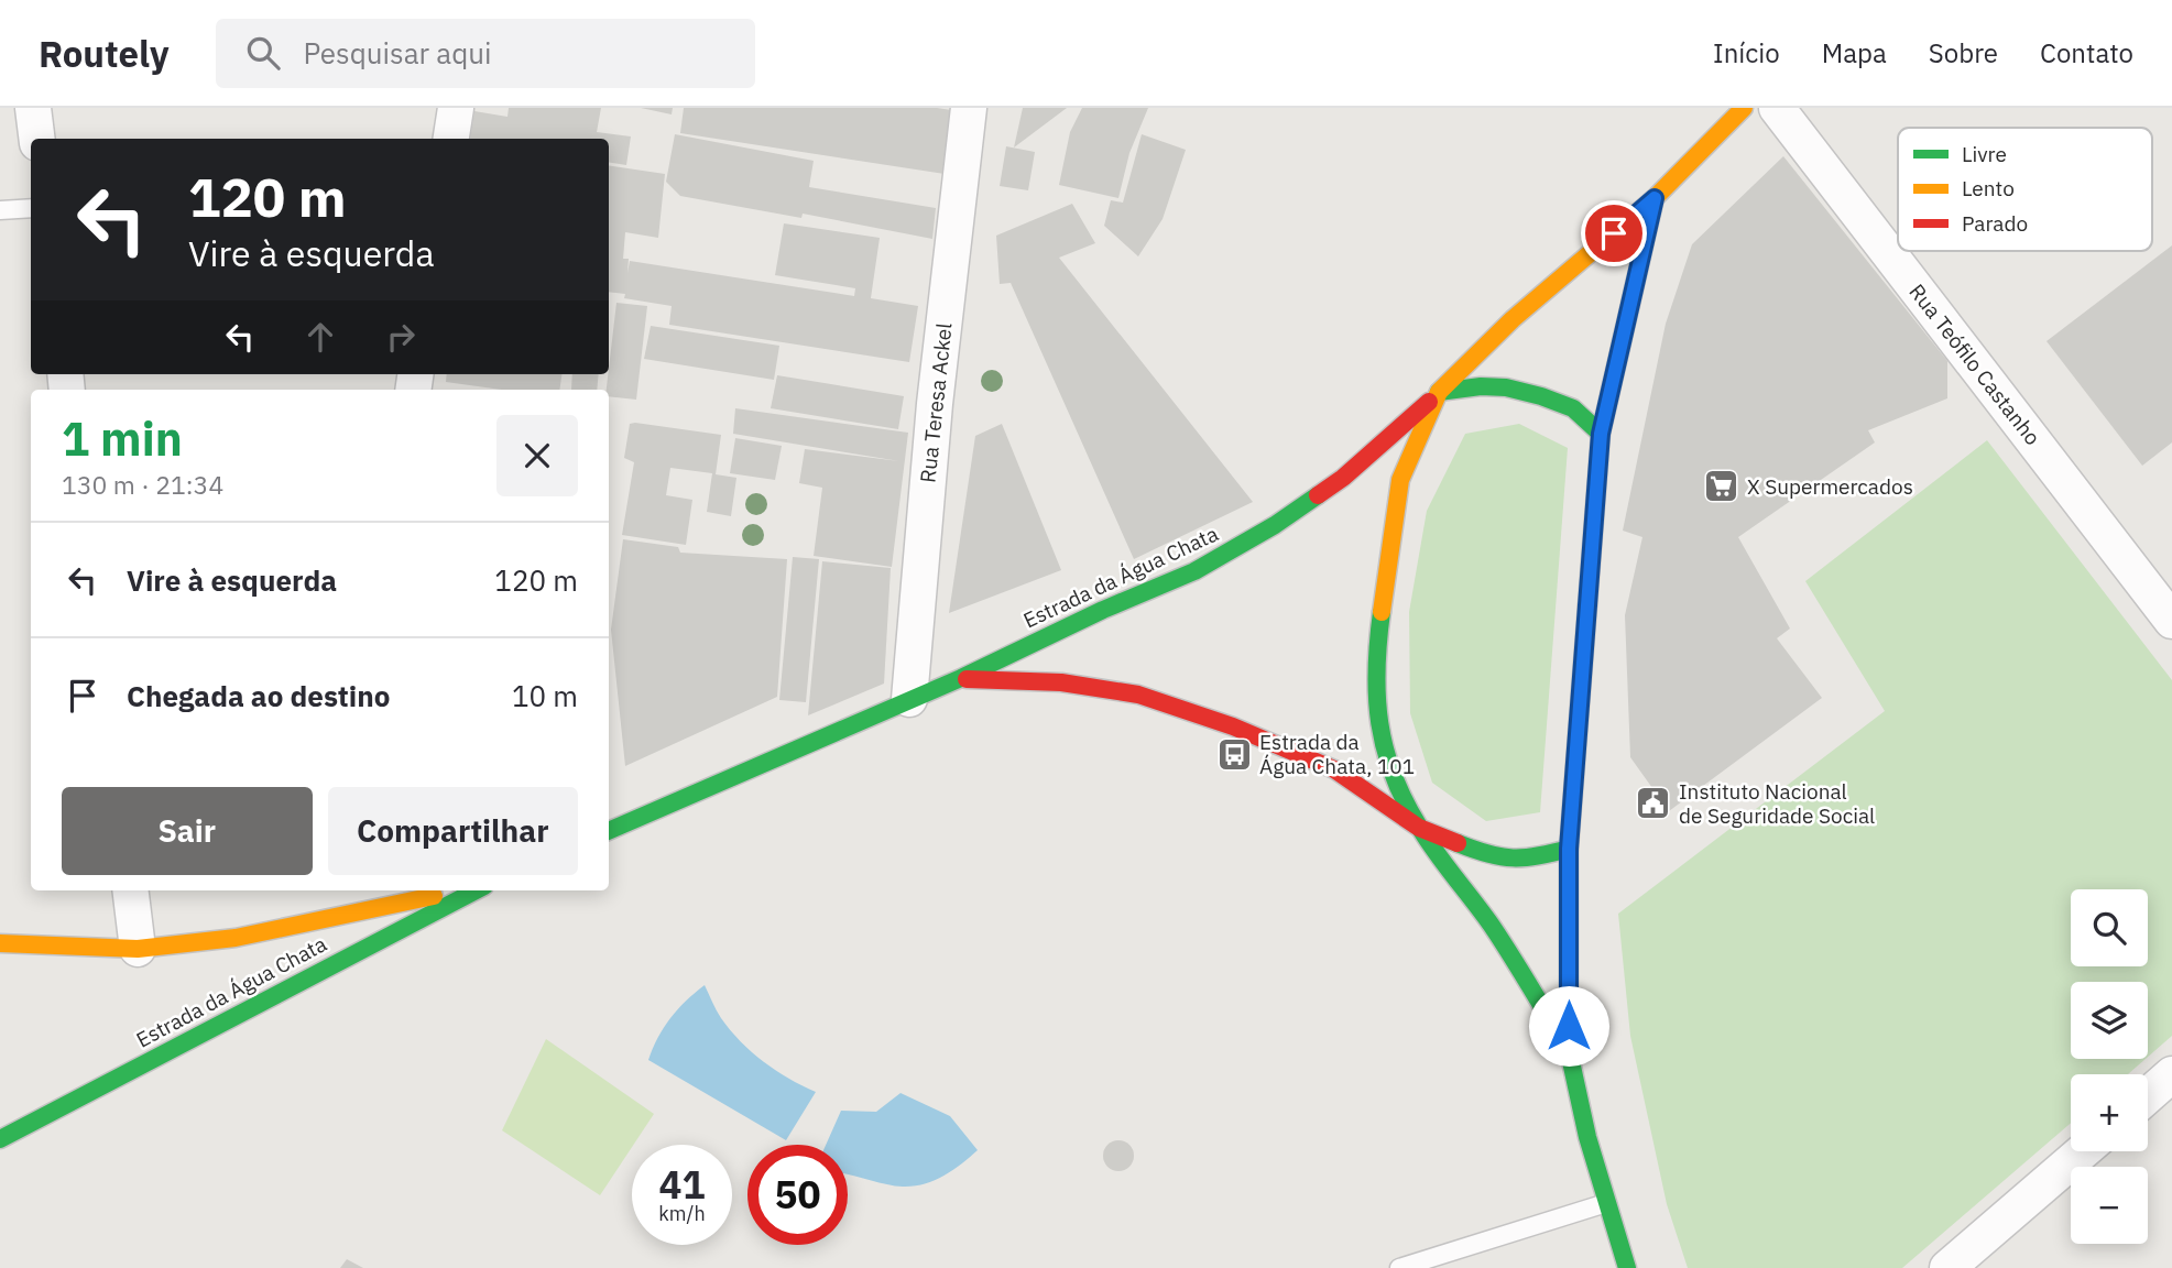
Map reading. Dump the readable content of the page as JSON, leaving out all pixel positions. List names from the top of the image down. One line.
{"streets":{"main road":["Estrada da Água Chata"],"street":["Rua Teófilo Castanho","Rua Teresa Ackel"]},"crossings":[["Rua Teresa Ackel","Estrada da Água Chata"]],"places":{"supermarket":["X Supermercados"],"bus stop":["Estrada da Água Chata, 101"],"public building":["Instituto Nacional de Seguridade Social"]},"legend":["Livre","Lento","Parado"],"page":{"header":"Routely","search":"Pesquisar aqui","nav":["Início","Mapa","Sobre","Contato"],"turn":["120 m","Vire à esquerda"],"heading":["1 min","130 m · 21:34"],"list":[{"name":"Vire à esquerda","value":"120 m"},{"name":"Chegada ao destino","value":"10 m"}],"buttons":["Sair","Compartilhar"],"map_buttons":["+","−"],"speed":"41 km/h","limit":"50"}}
